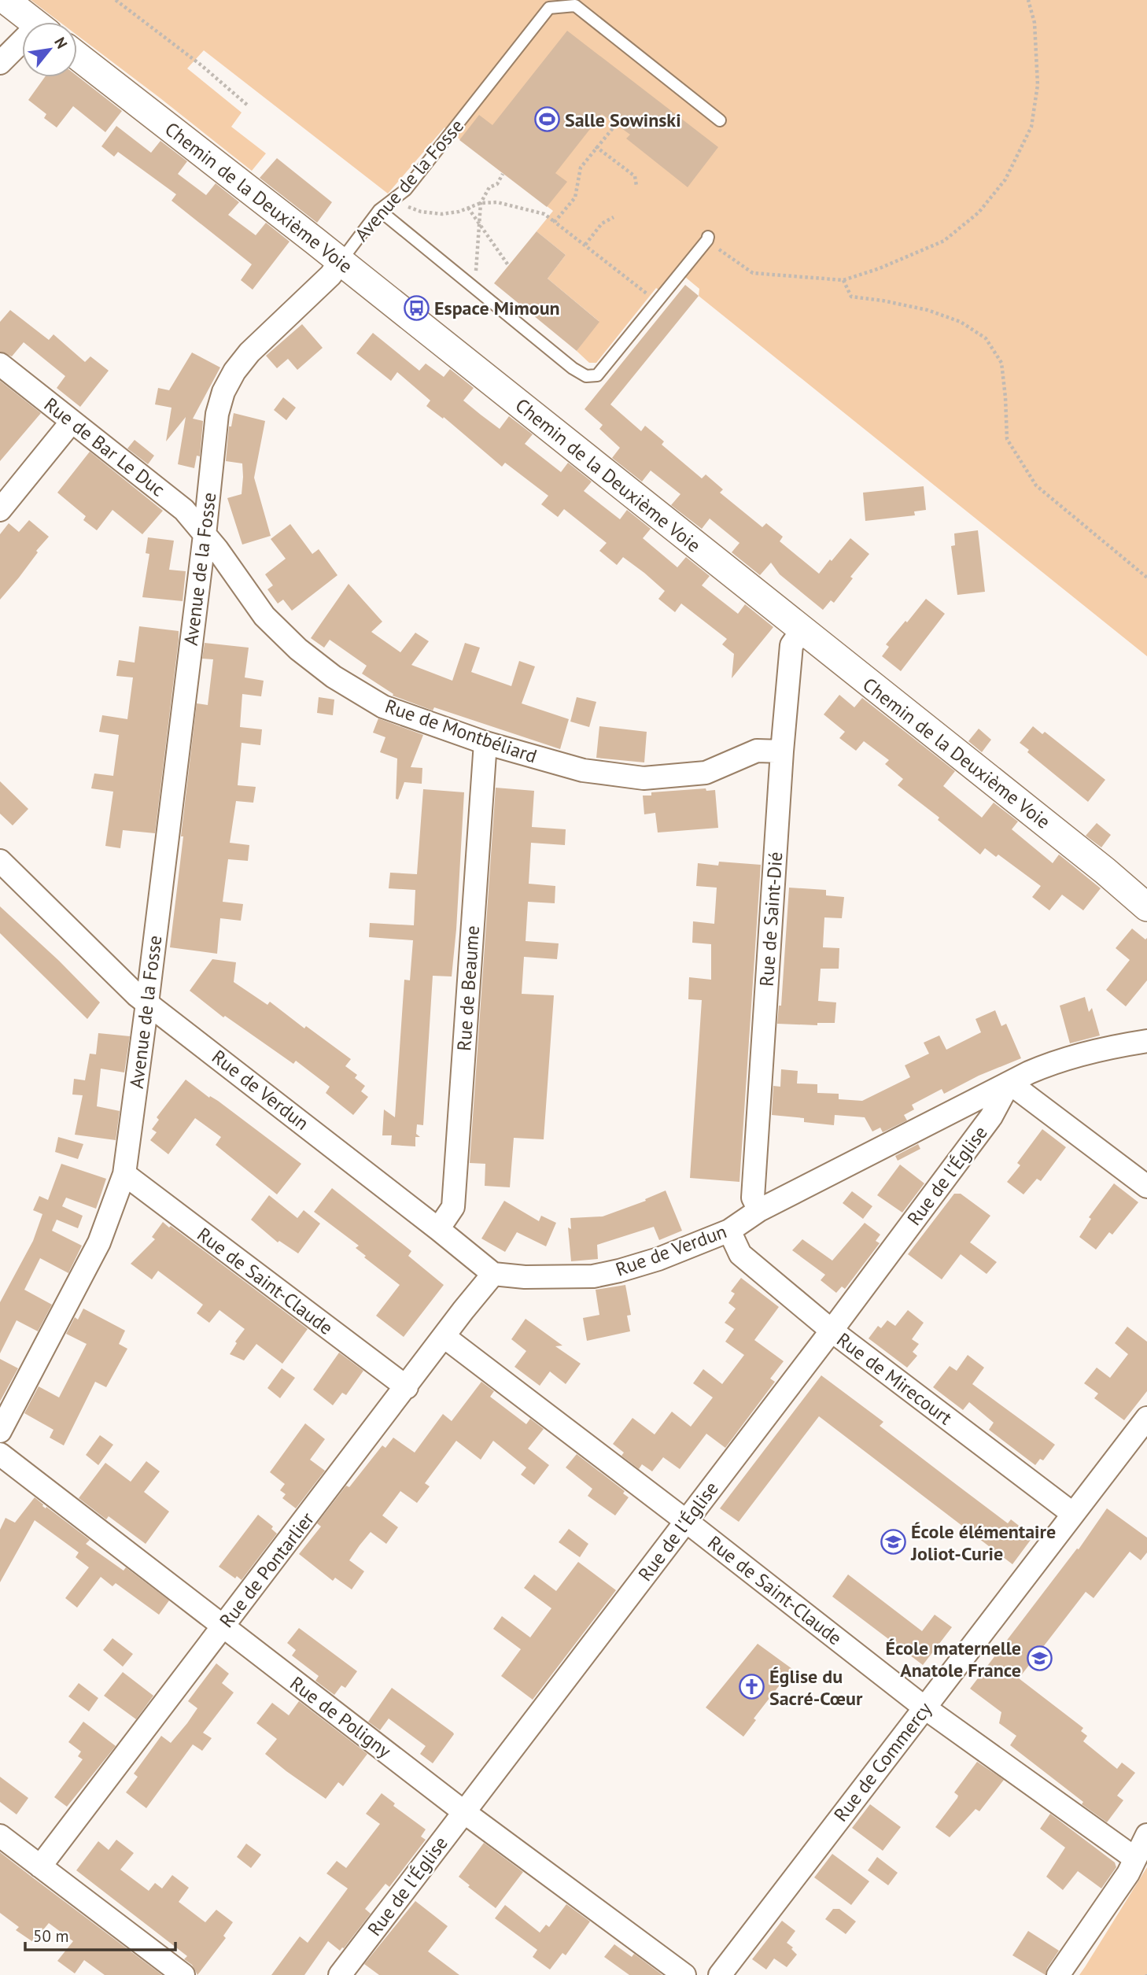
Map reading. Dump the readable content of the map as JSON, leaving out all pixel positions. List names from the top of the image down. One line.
{"streets":{"street":["Avenue de la Fosse","Chemin de la Deuxième Voie","Rue de Bar Le Duc","Rue de Montbéliard","Rue de Saint-Dié","Rue de Beaume","Rue de Verdun","Rue de l'Église","Rue de Saint-Claude","Rue de Mirecourt","Rue de Pontarlier","Rue de Poligny","Rue de Commercy"]},"crossings":[["Avenue de la Fosse","Chemin de la Deuxième Voie"],["Avenue de la Fosse","Rue de Bar Le Duc"],["Avenue de la Fosse","Rue de Montbéliard"],["Avenue de la Fosse","Rue de Verdun"],["Avenue de la Fosse","Rue de Saint-Claude"],["Chemin de la Deuxième Voie","Rue de Saint-Dié"],["Rue de Bar Le Duc","Rue de Montbéliard"],["Rue de Montbéliard","Rue de Saint-Dié"],["Rue de Montbéliard","Rue de Beaume"],["Rue de Saint-Dié","Rue de Verdun"],["Rue de Beaume","Rue de Verdun"],["Rue de Verdun","Rue de l'Église"],["Rue de Verdun","Rue de Mirecourt"],["Rue de Verdun","Rue de Pontarlier"],["Rue de l'Église","Rue de Saint-Claude"],["Rue de l'Église","Rue de Mirecourt"],["Rue de l'Église","Rue de Poligny"],["Rue de Saint-Claude","Rue de Pontarlier"],["Rue de Saint-Claude","Rue de Commercy"],["Rue de Mirecourt","Rue de Commercy"],["Rue de Pontarlier","Rue de Poligny"]],"places":{"sports":["Salle Sowinski"],"bus stop":["Espace Mimoun"],"school or university":["École élémentaire Joliot-Curie","École maternelle Anatole France"],"church":["Église du Sacré-Cœur"]},"scale_bar":"50 m","north":"top right"}
